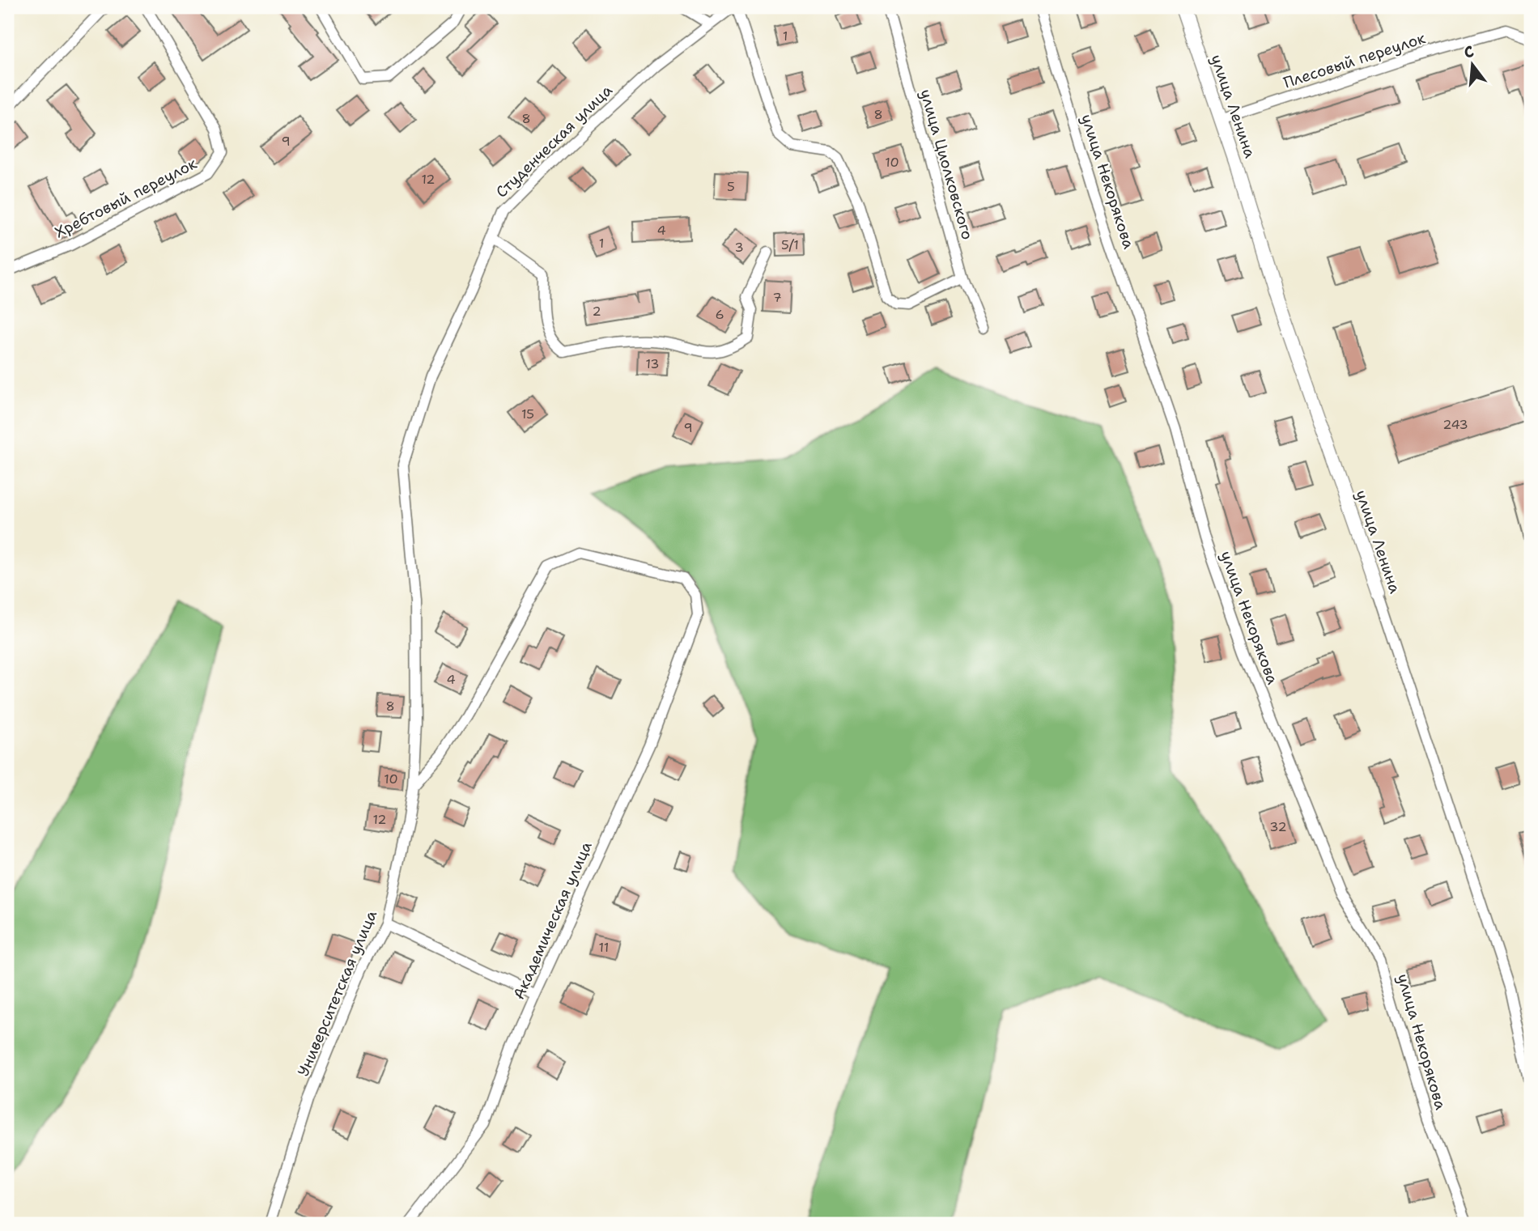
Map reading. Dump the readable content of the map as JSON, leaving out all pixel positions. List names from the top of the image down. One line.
{"streets":{"street":["Плесовый переулок","улица Ленина","Студенческая улица","улица Циолковского","улица Некорякова","Хребтовый переулок","Академическая улица","Университетская улица"]},"crossings":[["Плесовый переулок","улица Ленина"],["Студенческая улица","Университетская улица"],["Академическая улица","Университетская улица"]],"house_numbers":["1","8","8","9","10","12","5","4","1","5/1","3","7","2","6","13","15","243","9","4","8","10","12","32","11"],"north":"top"}
